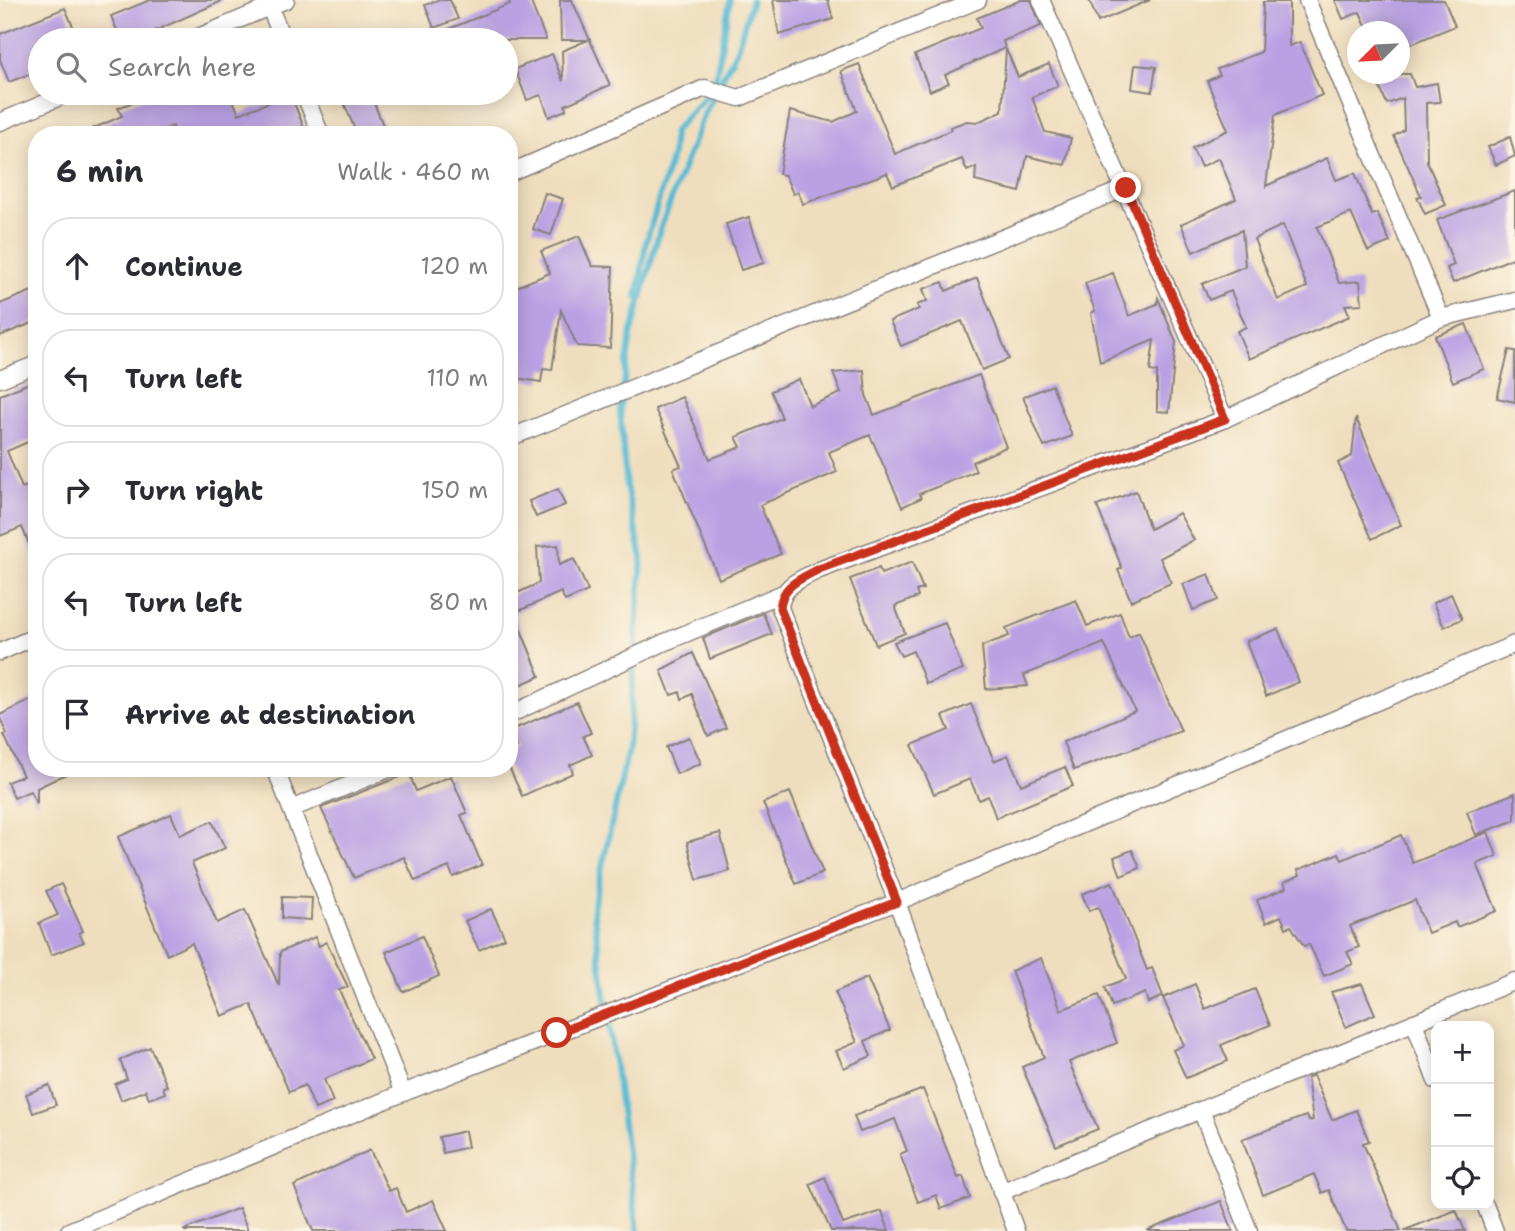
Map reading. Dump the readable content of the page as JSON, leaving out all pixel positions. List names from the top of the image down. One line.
{"north":"bottom left","page":{"search":"Search here","heading":["6 min","Walk · 460 m"],"list":[["Continue","120 m"],["Turn left","110 m"],["Turn right","150 m"],["Turn left","80 m"],"Arrive at destination"],"map_buttons":["+","−"]}}
